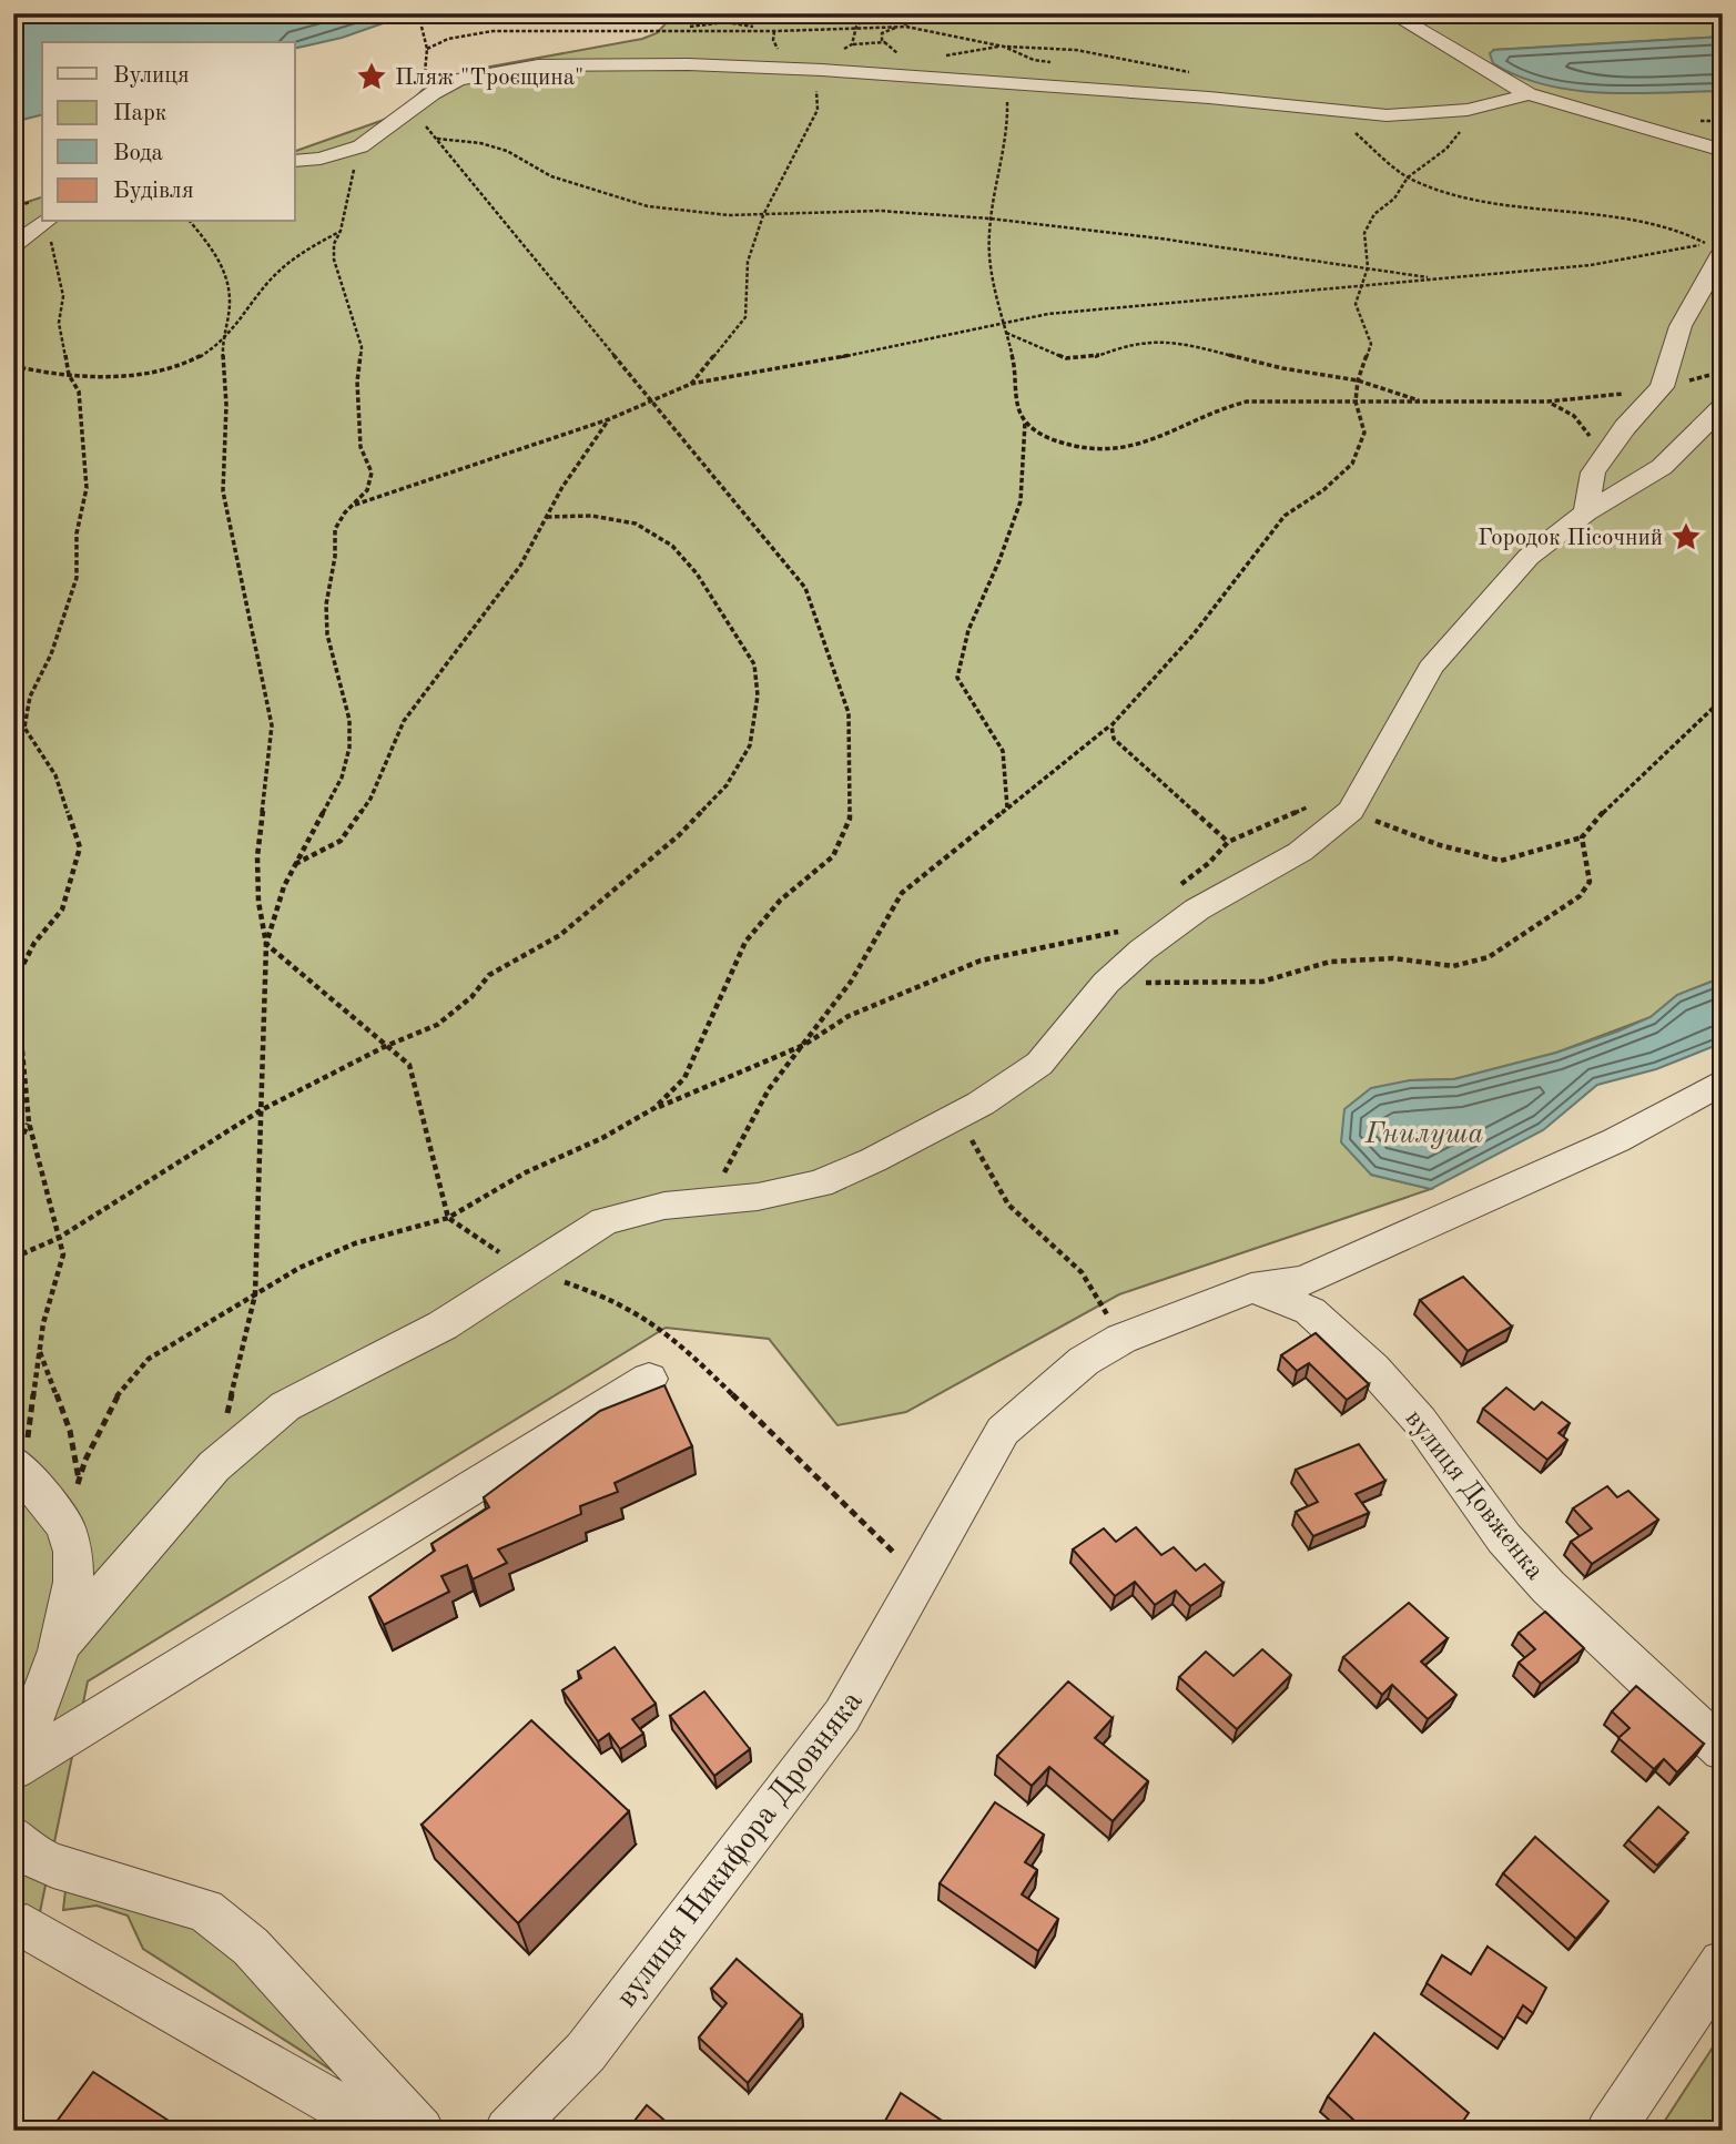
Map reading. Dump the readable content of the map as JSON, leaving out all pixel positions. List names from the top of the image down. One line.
{"streets":{"street":["вулиця Довженка","вулиця Никифора Дровняка"]},"crossings":[["вулиця Довженка","вулиця Никифора Дровняка"]],"water":["Гнилуша"],"places":{"place":["Пляж \"Троєщина\"","Городок Пісочний"]},"legend":["Вулиця","Парк","Вода","Будівля"]}
